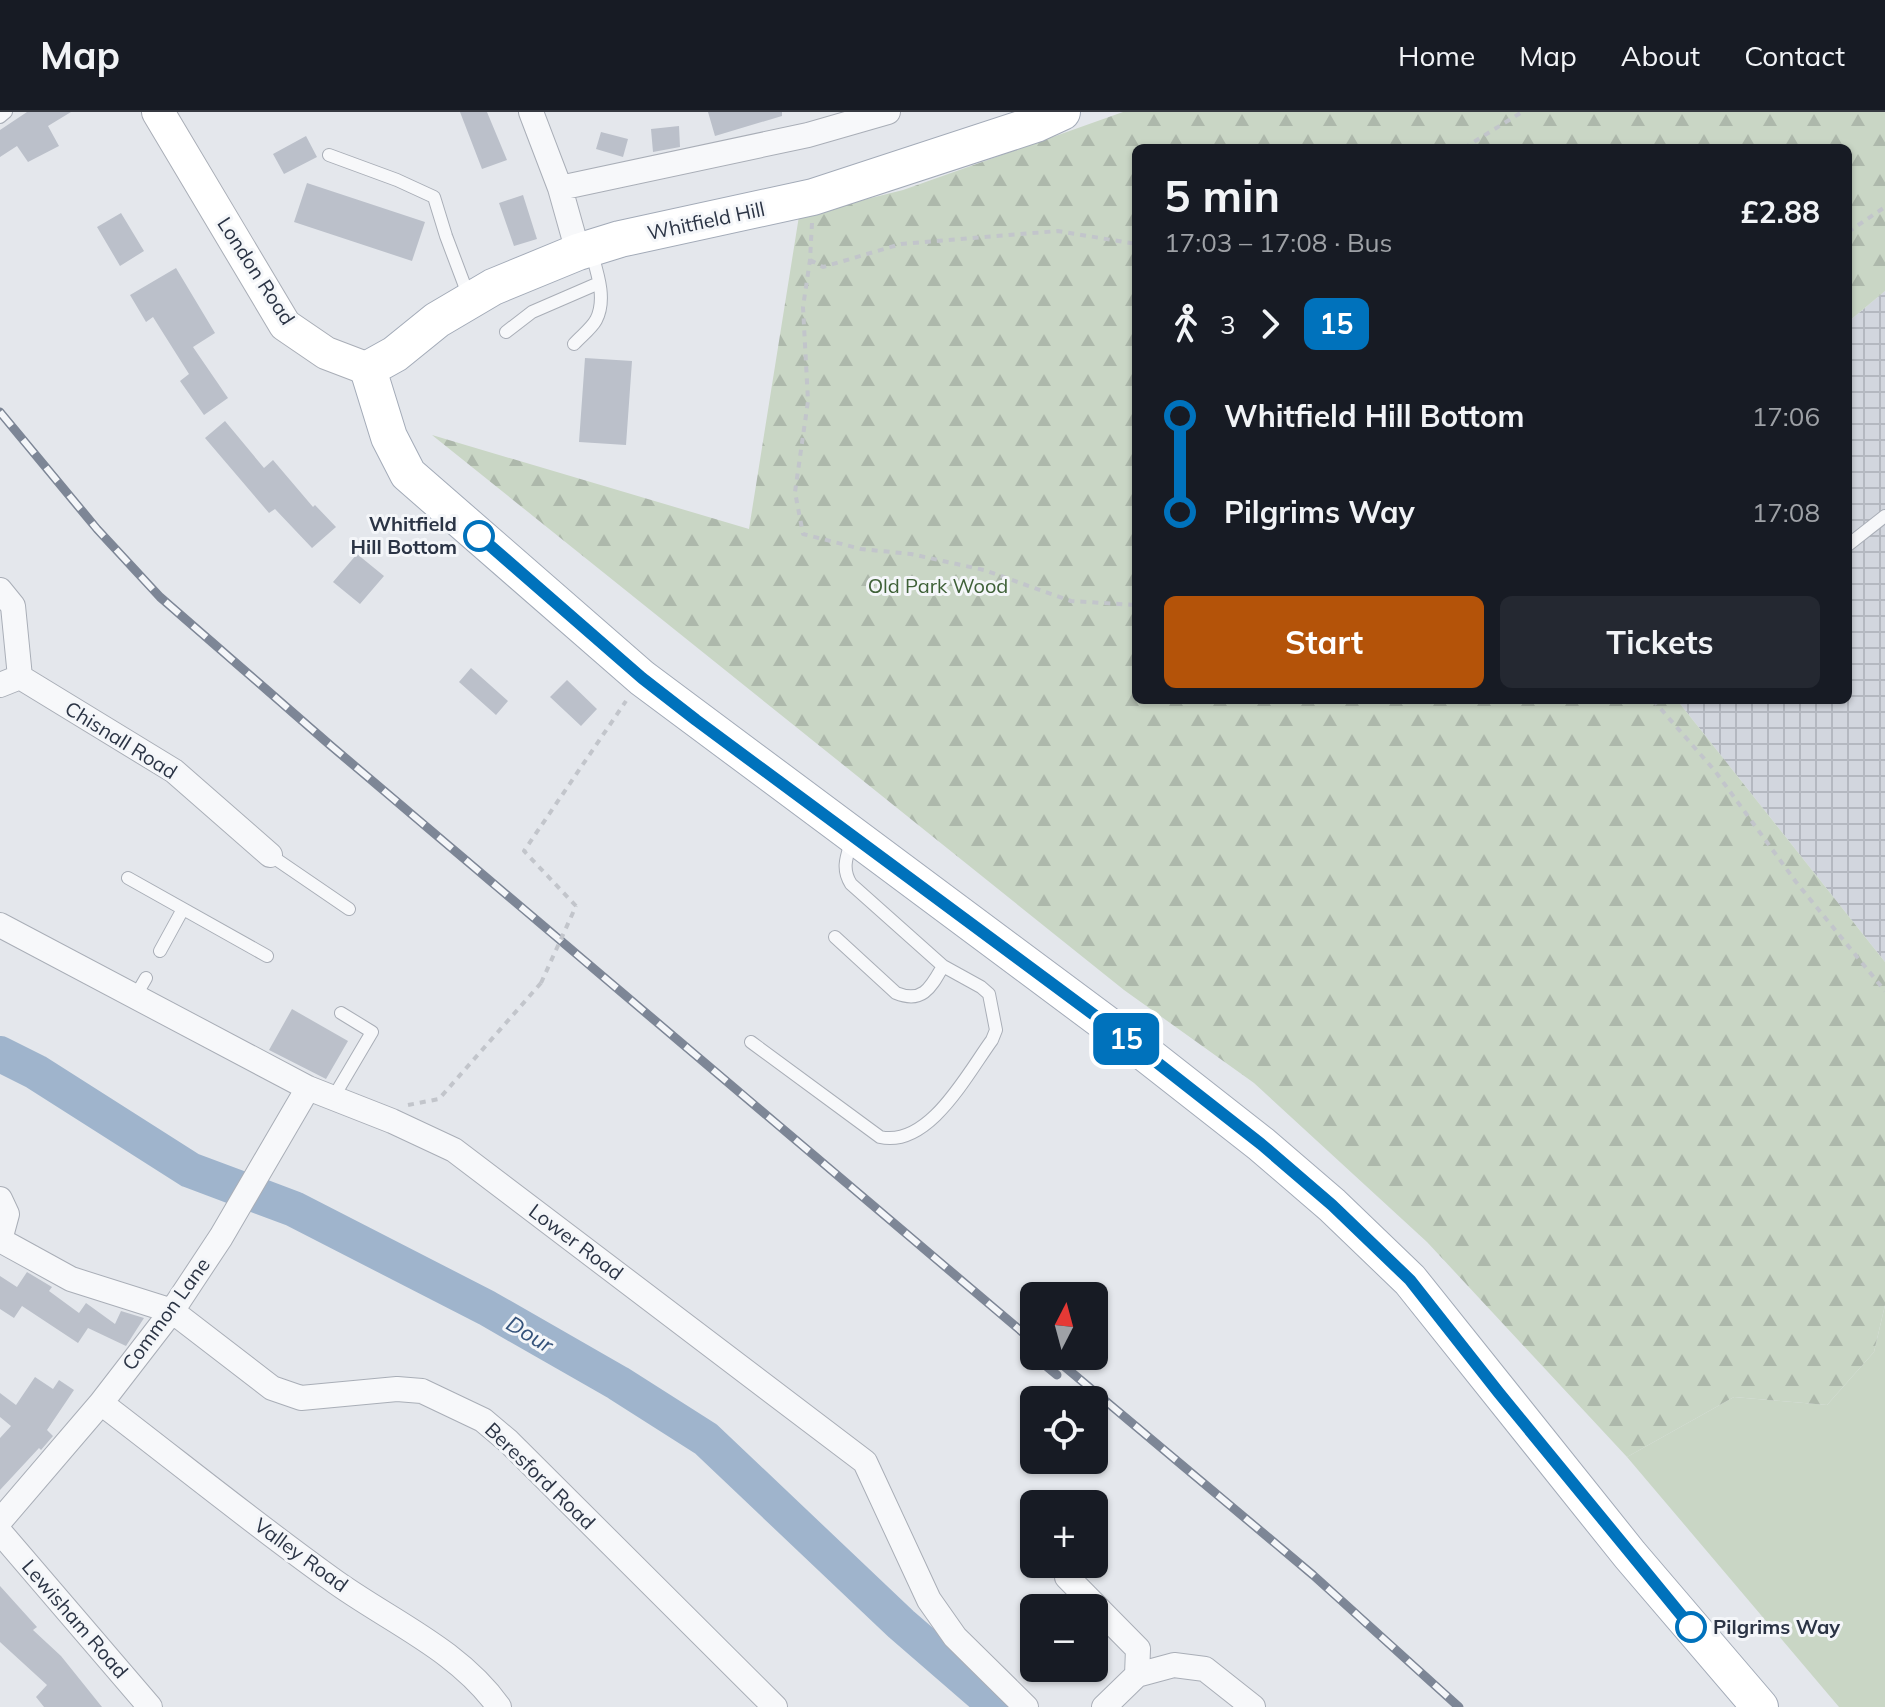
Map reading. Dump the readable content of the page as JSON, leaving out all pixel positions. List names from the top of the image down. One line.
{"streets":{"main road":["Whitfield Hill"],"street":["London Road","Chisnall Road","Lower Road","Common Lane","Beresford Road","Valley Road","Lewisham Road"]},"crossings":[["Whitfield Hill","London Road"],["Lower Road","Common Lane"],["Common Lane","Beresford Road"],["Common Lane","Valley Road"]],"water":["Dour"],"parks":["Old Park Wood"],"places":["Whitfield Hill Bottom","Pilgrims Way"],"lines":["bus line 15"],"north":"top","page":{"header":"Map","nav":["Home","Map","About","Contact"],"on_map":"15","heading":["5 min","17:03 – 17:08 · Bus","£2.88"],"legs":["3","15"],"list":[{"name":"Whitfield Hill Bottom","value":"17:06"},{"name":"Pilgrims Way","value":"17:08"}],"buttons":["Start","Tickets"],"map_buttons":["+","−"]}}
